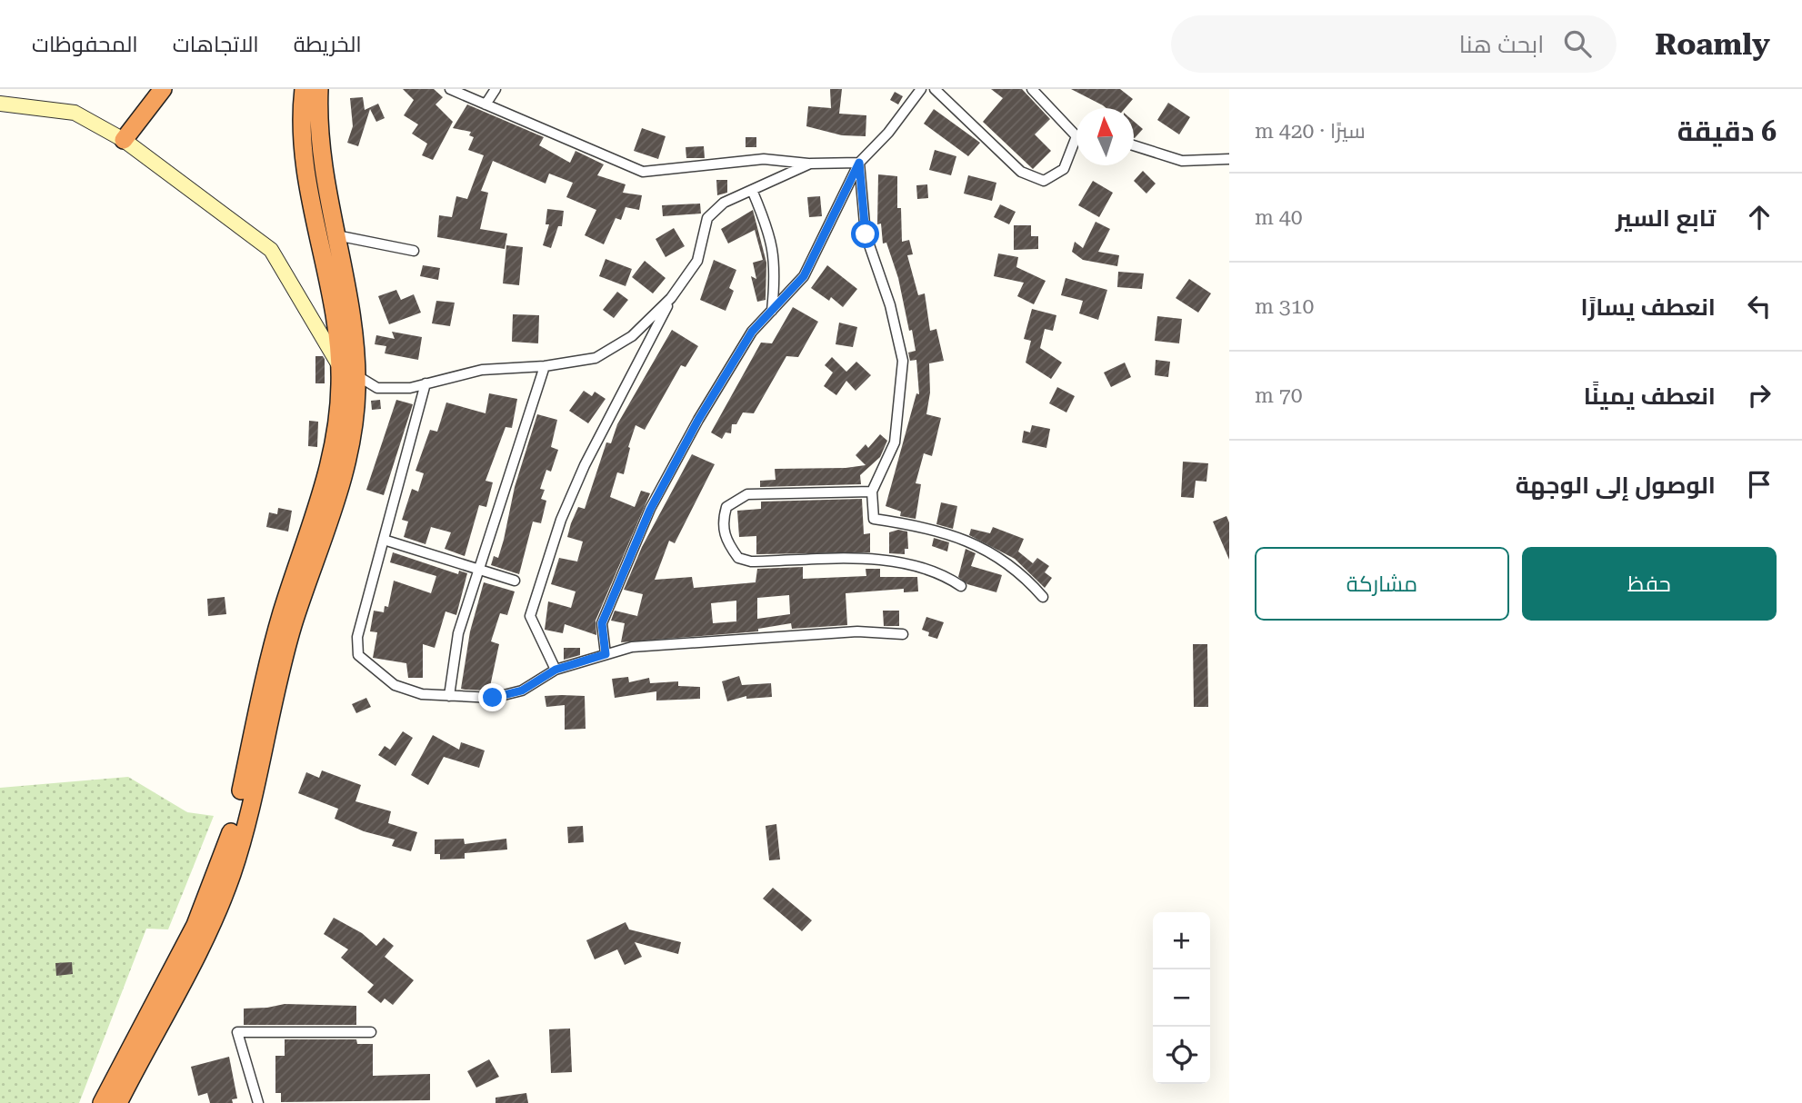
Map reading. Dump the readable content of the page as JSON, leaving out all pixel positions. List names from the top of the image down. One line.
{"north":"top","page":{"header":"Roamly","search":"ابحث هنا","nav":["الخريطة","الاتجاهات","المحفوظات"],"heading":["6 دقيقة","سيرًا · 420 m"],"list":[["تابع السير","40 m"],["انعطف يسارًا","310 m"],["انعطف يمينًا","70 m"],"الوصول إلى الوجهة"],"buttons":["حفظ","مشاركة"],"map_buttons":["+","−"]}}
